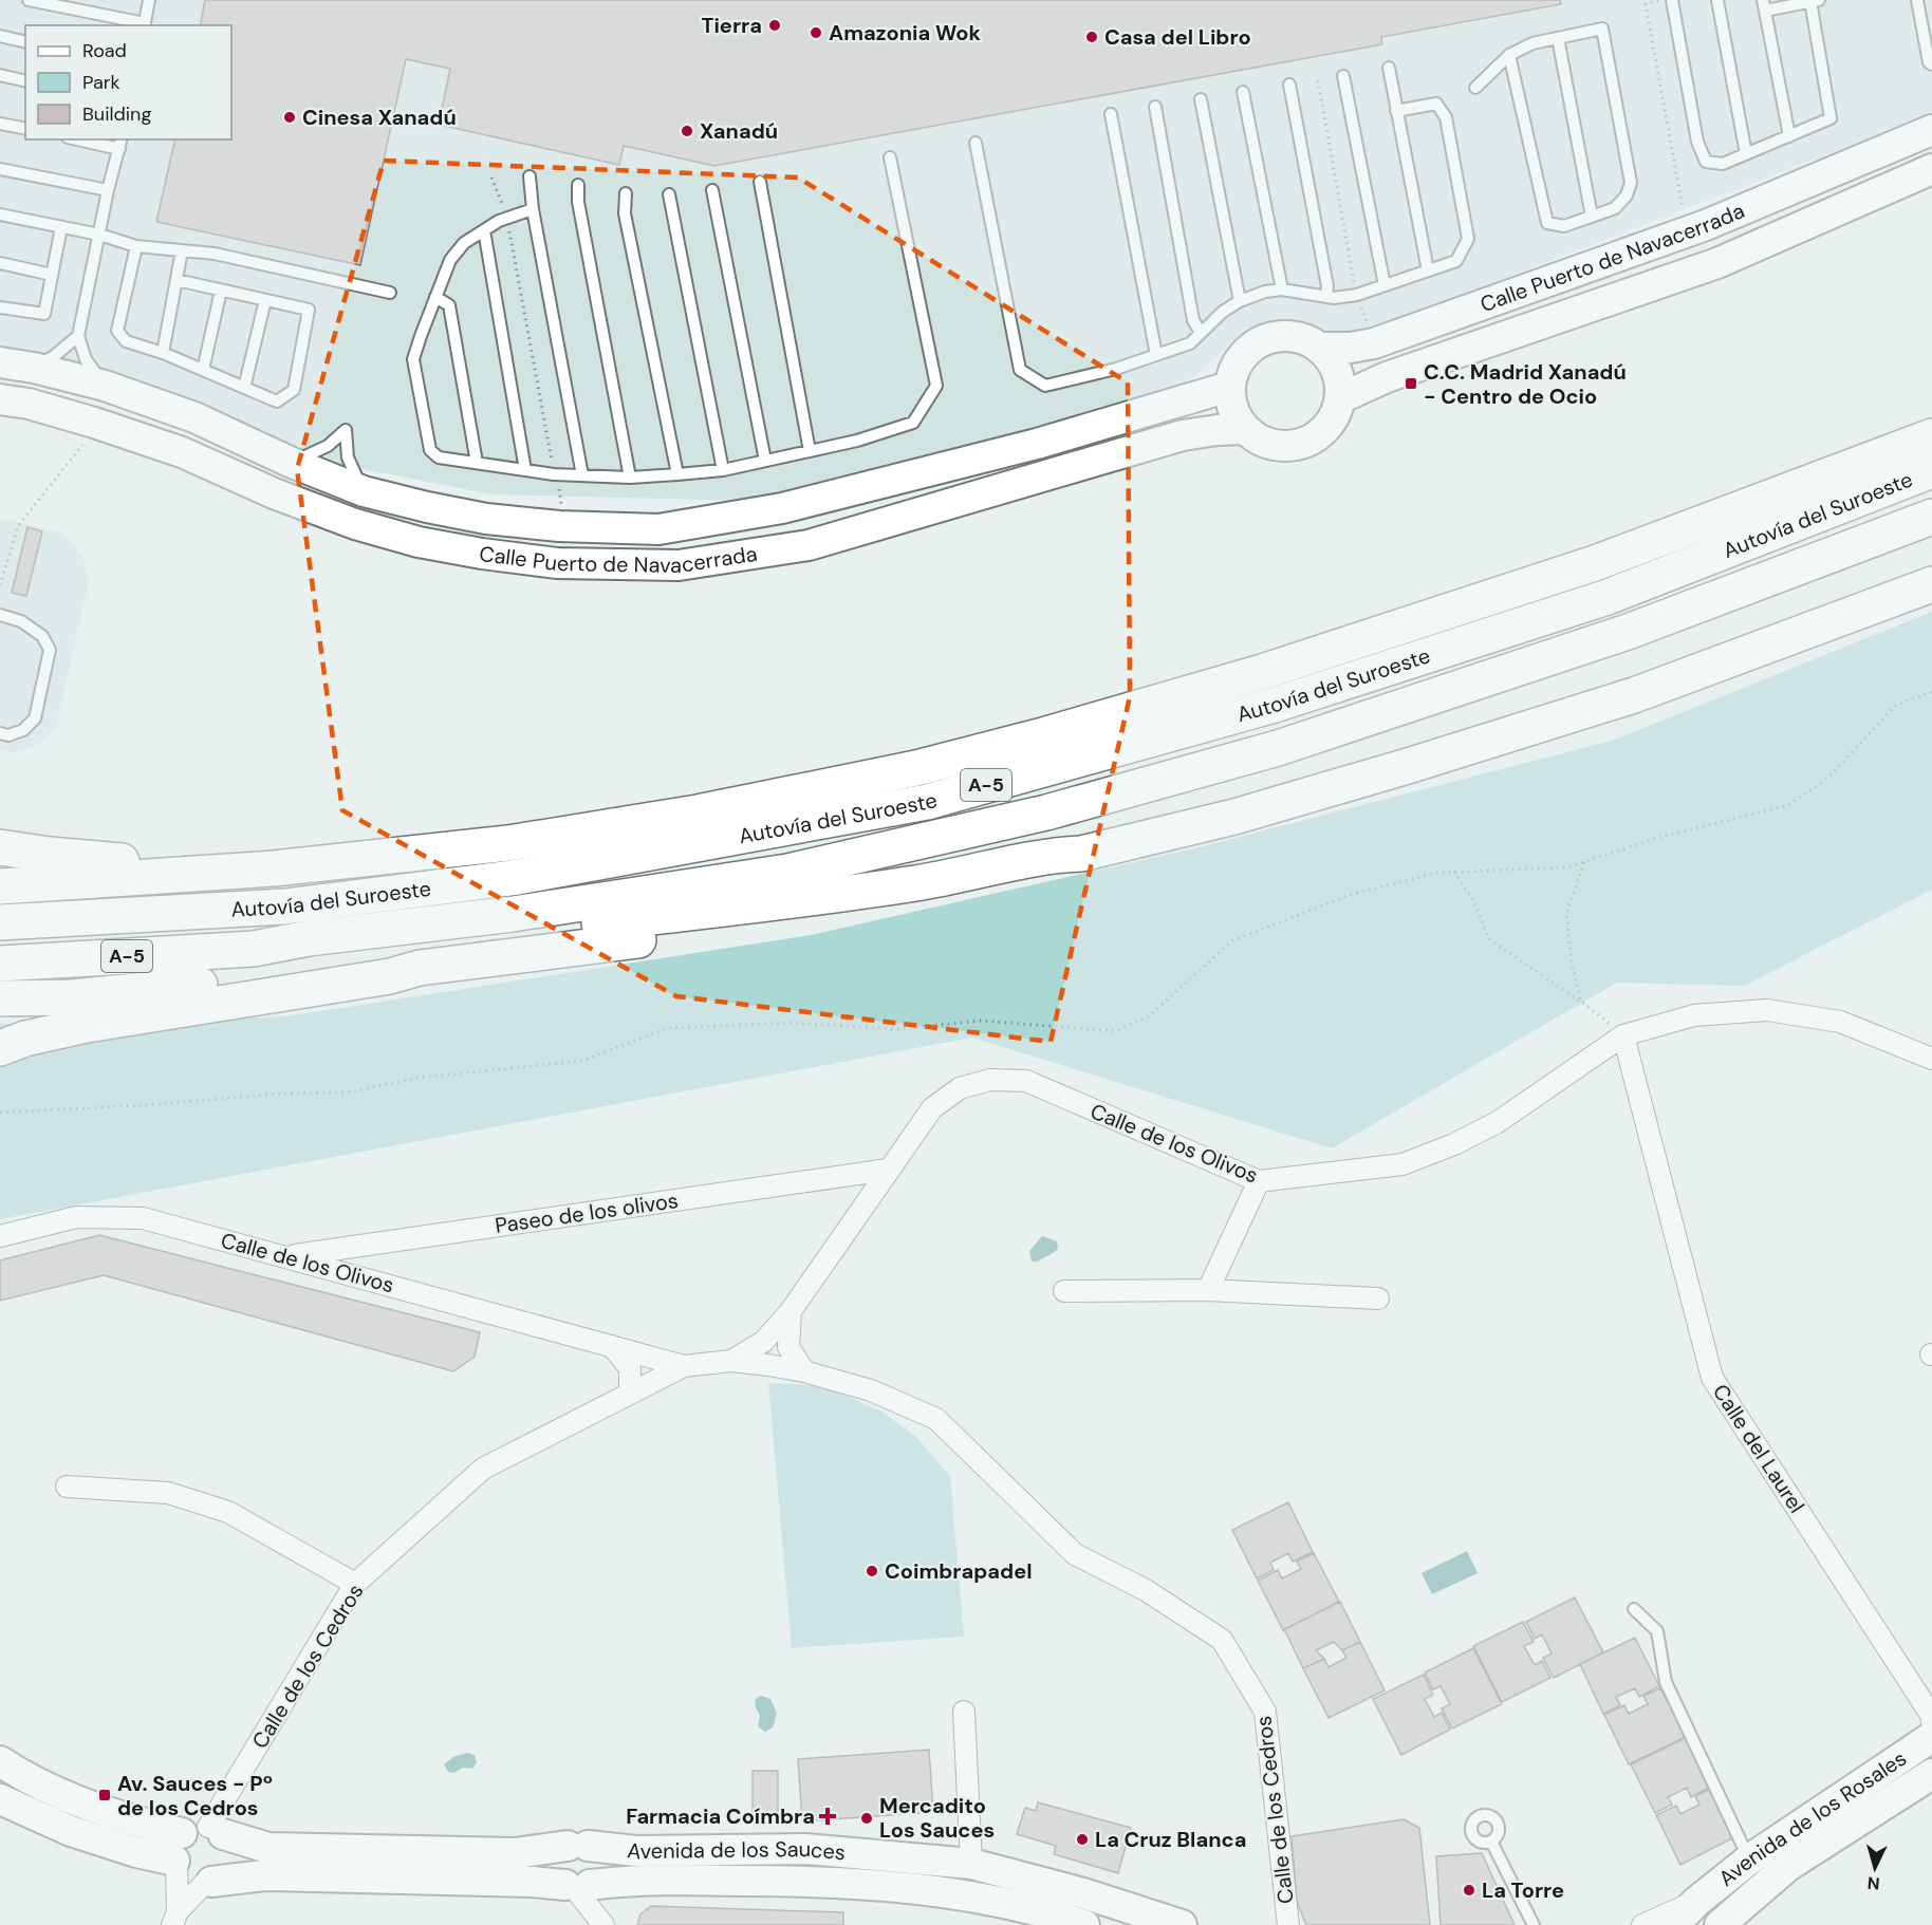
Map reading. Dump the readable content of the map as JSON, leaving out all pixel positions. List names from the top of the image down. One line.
{"streets":{"highway":["Autovía del Suroeste","A-5"],"street":["Calle Puerto de Navacerrada","Calle de los Olivos","Paseo de los olivos","Calle del Laurel","Calle de los Cedros","Avenida de los Rosales","Avenida de los Sauces"]},"crossings":[["Calle de los Olivos","Paseo de los olivos"],["Calle de los Olivos","Calle del Laurel"],["Calle de los Olivos","Calle de los Cedros"],["Calle de los Cedros","Avenida de los Sauces"]],"places":{"other":["Tierra","Amazonia Wok","Casa del Libro","Cinesa Xanadú","Xanadú","Coimbrapadel","Mercadito Los Sauces","La Cruz Blanca","La Torre"],"transit":["C.C. Madrid Xanadú - Centro de Ocio","Av. Sauces - Pº de los Cedros"],"health":["Farmacia Coímbra"]},"legend":["Road","Park","Building"],"north":"bottom"}
